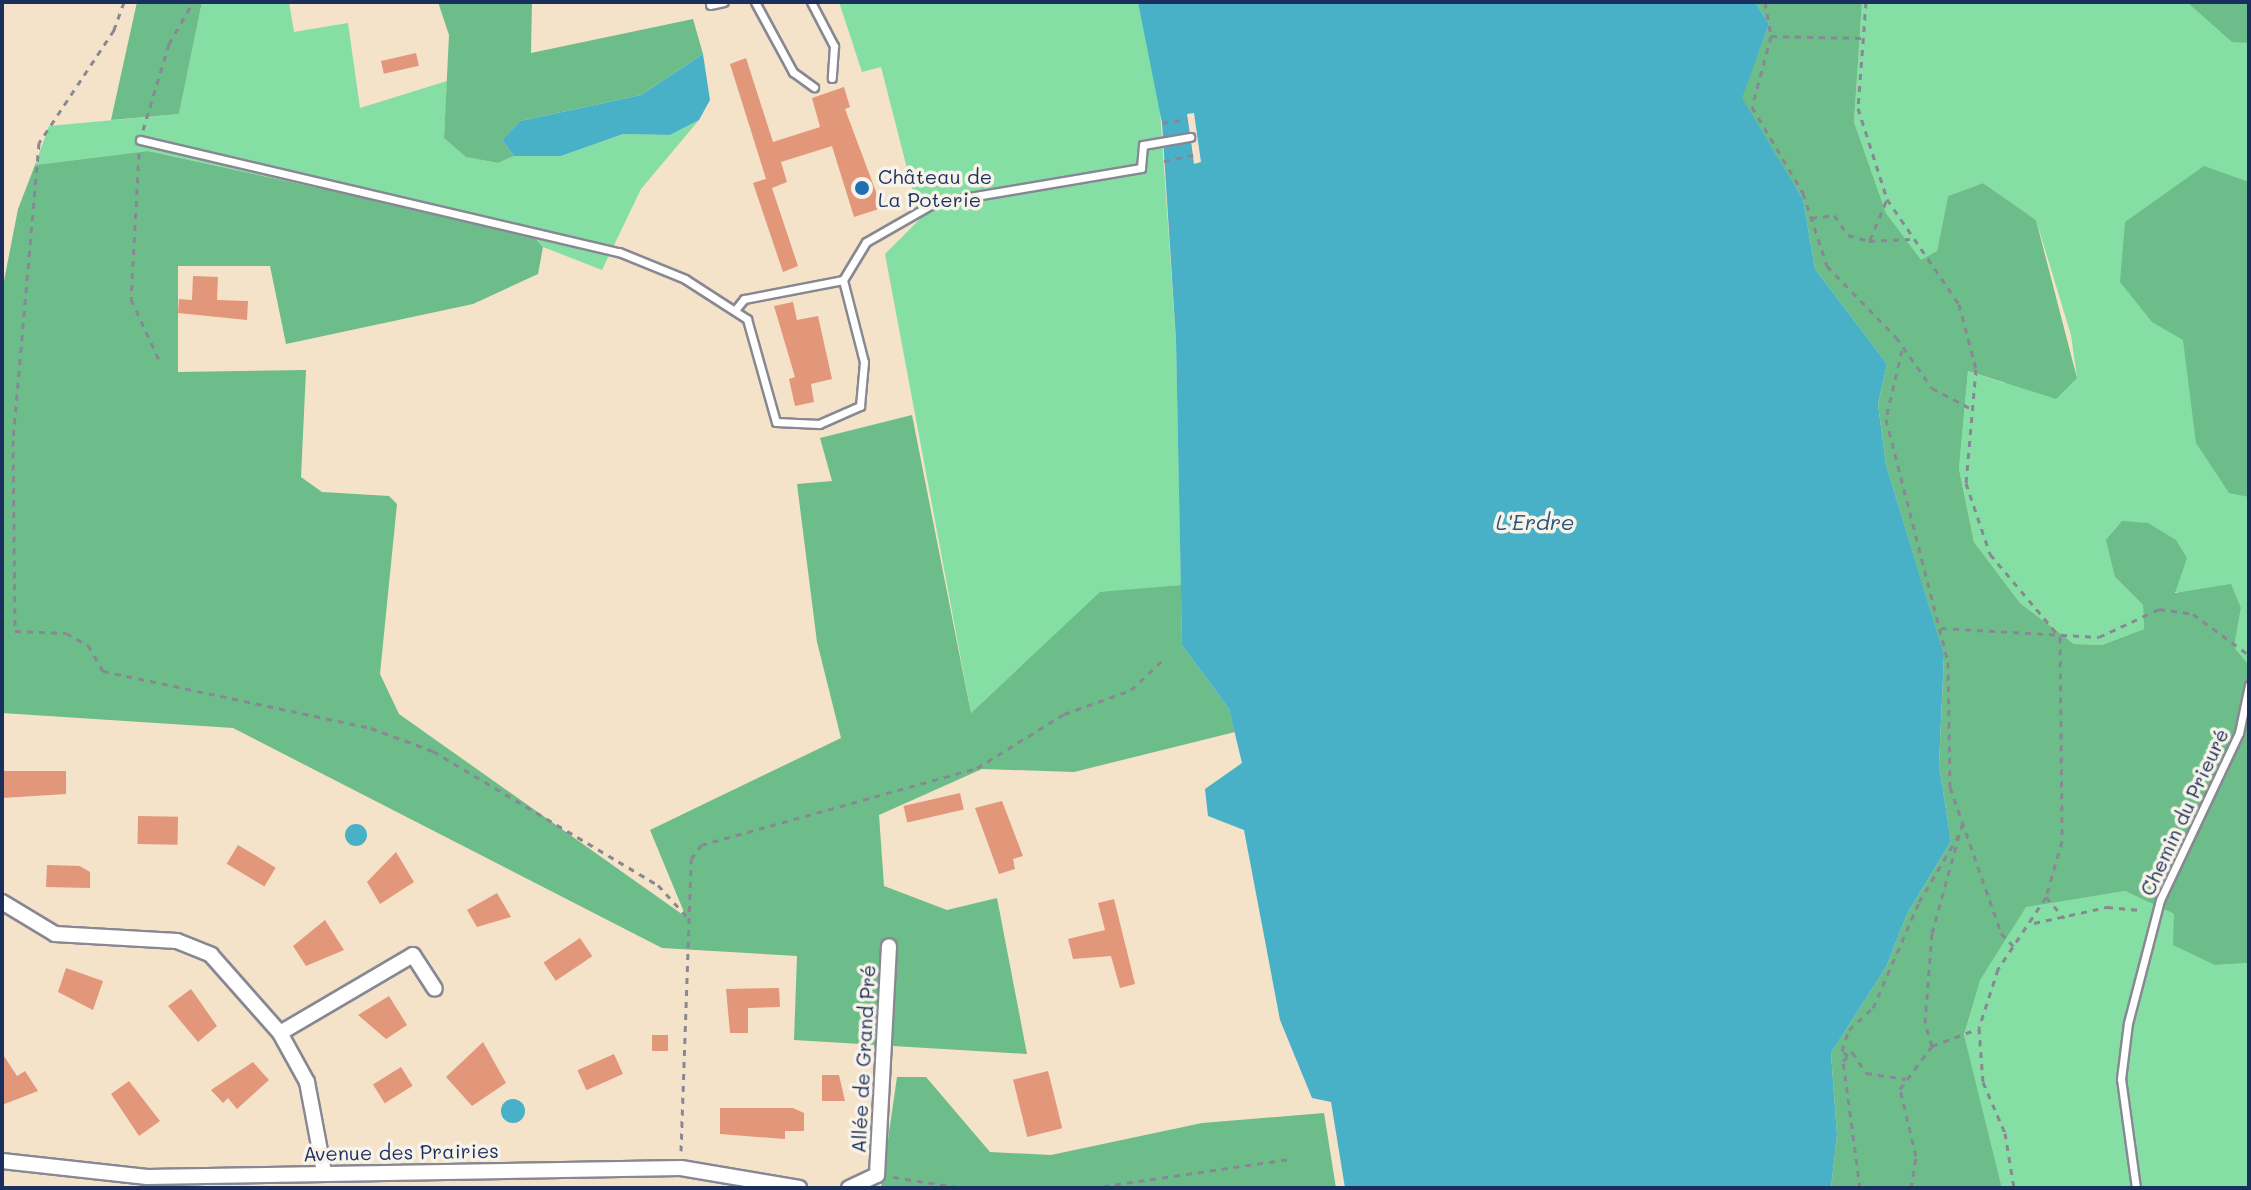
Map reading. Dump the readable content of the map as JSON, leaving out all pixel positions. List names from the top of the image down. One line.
{"streets":{"street":["Allée de Grand Pré","Avenue des Prairies"],"lane":["Chemin du Prieuré"]},"water":["L'Erdre"],"places":["Château de La Poterie"]}
